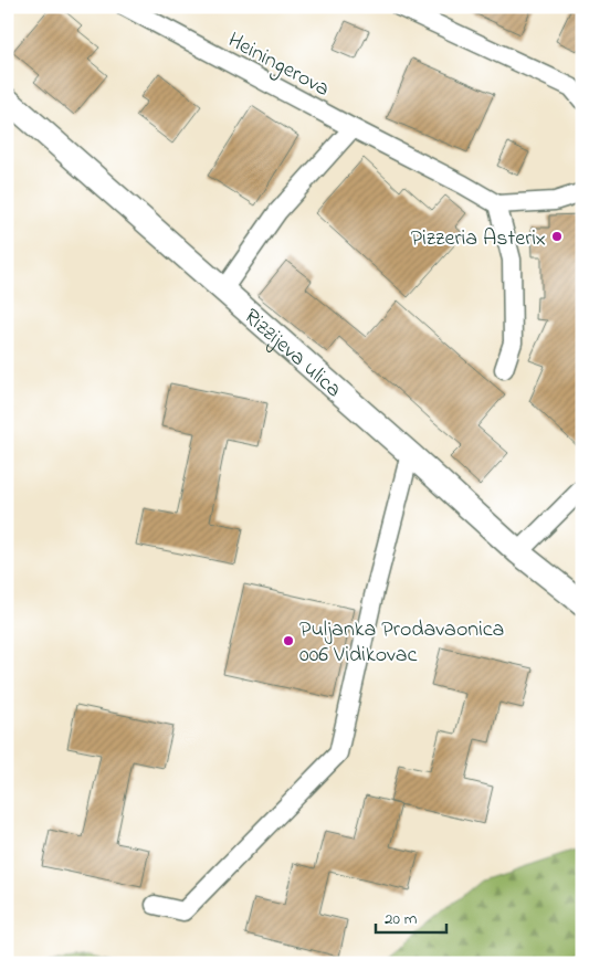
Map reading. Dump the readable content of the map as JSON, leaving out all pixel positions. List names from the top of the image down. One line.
{"streets":{"street":["Heiningerova","Rizzijeva ulica"]},"places":["Pizzeria Asterix","Puljanka Prodavaonica 006 Vidikovac"],"scale_bar":"20 m"}
